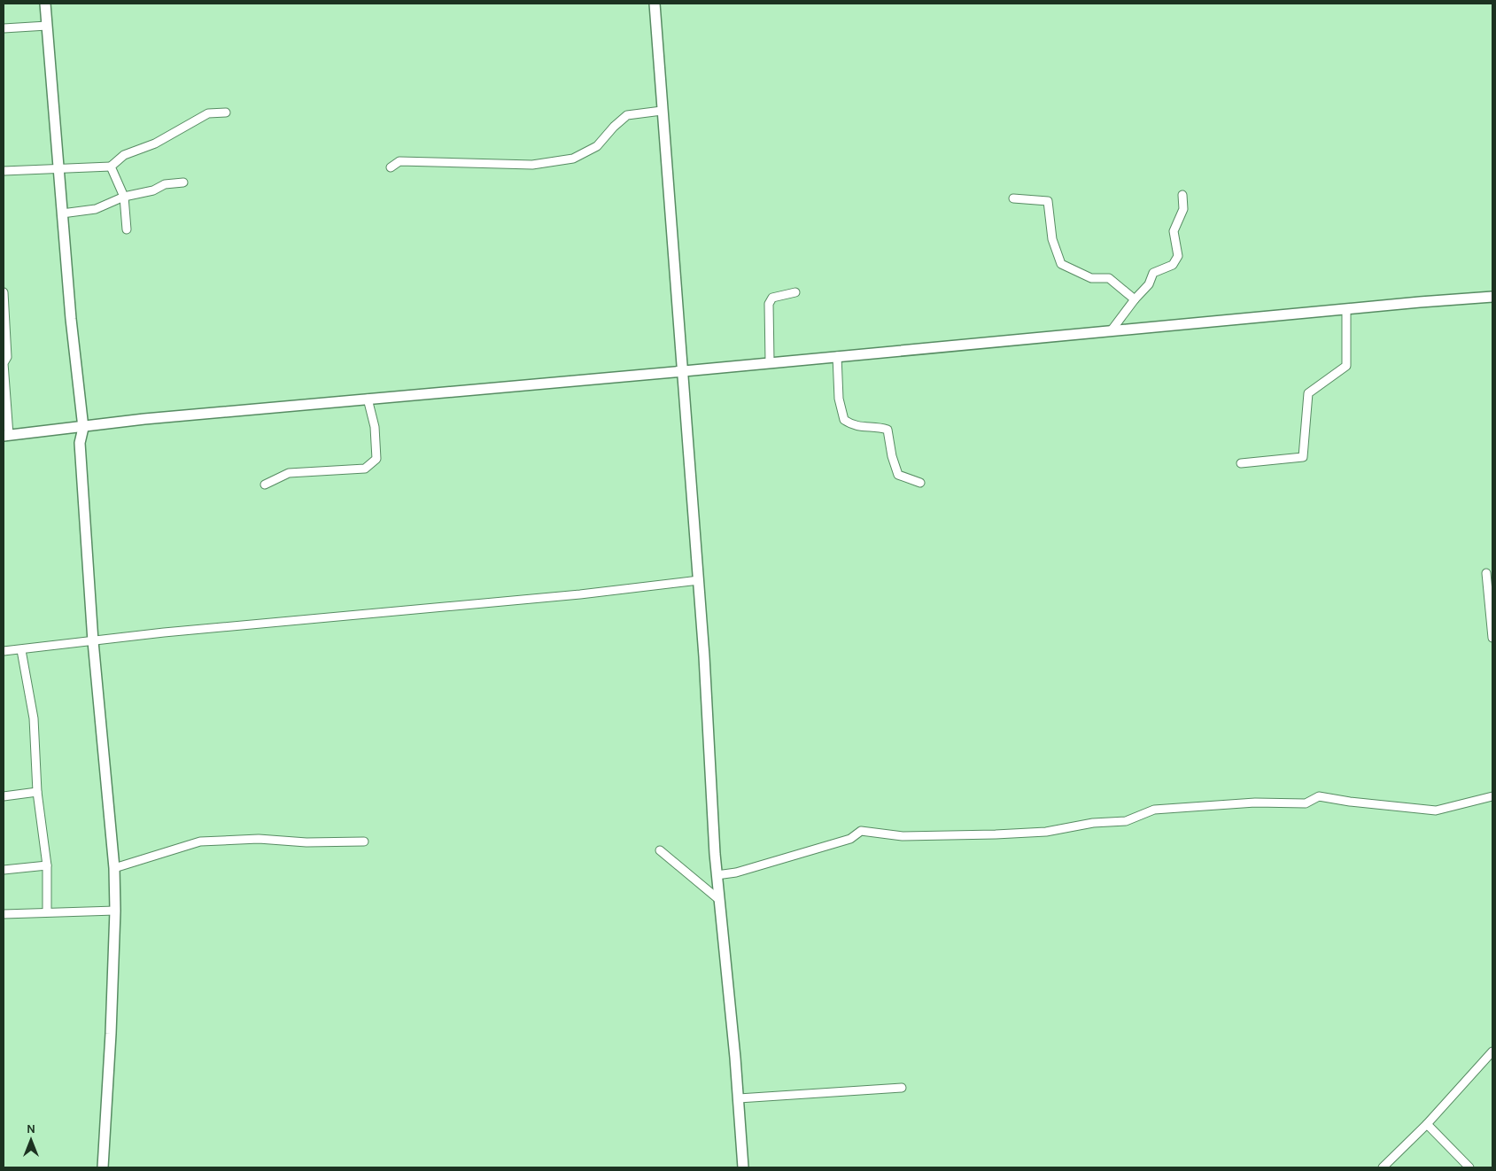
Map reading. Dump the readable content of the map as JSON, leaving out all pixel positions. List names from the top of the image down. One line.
{"north":"top"}
